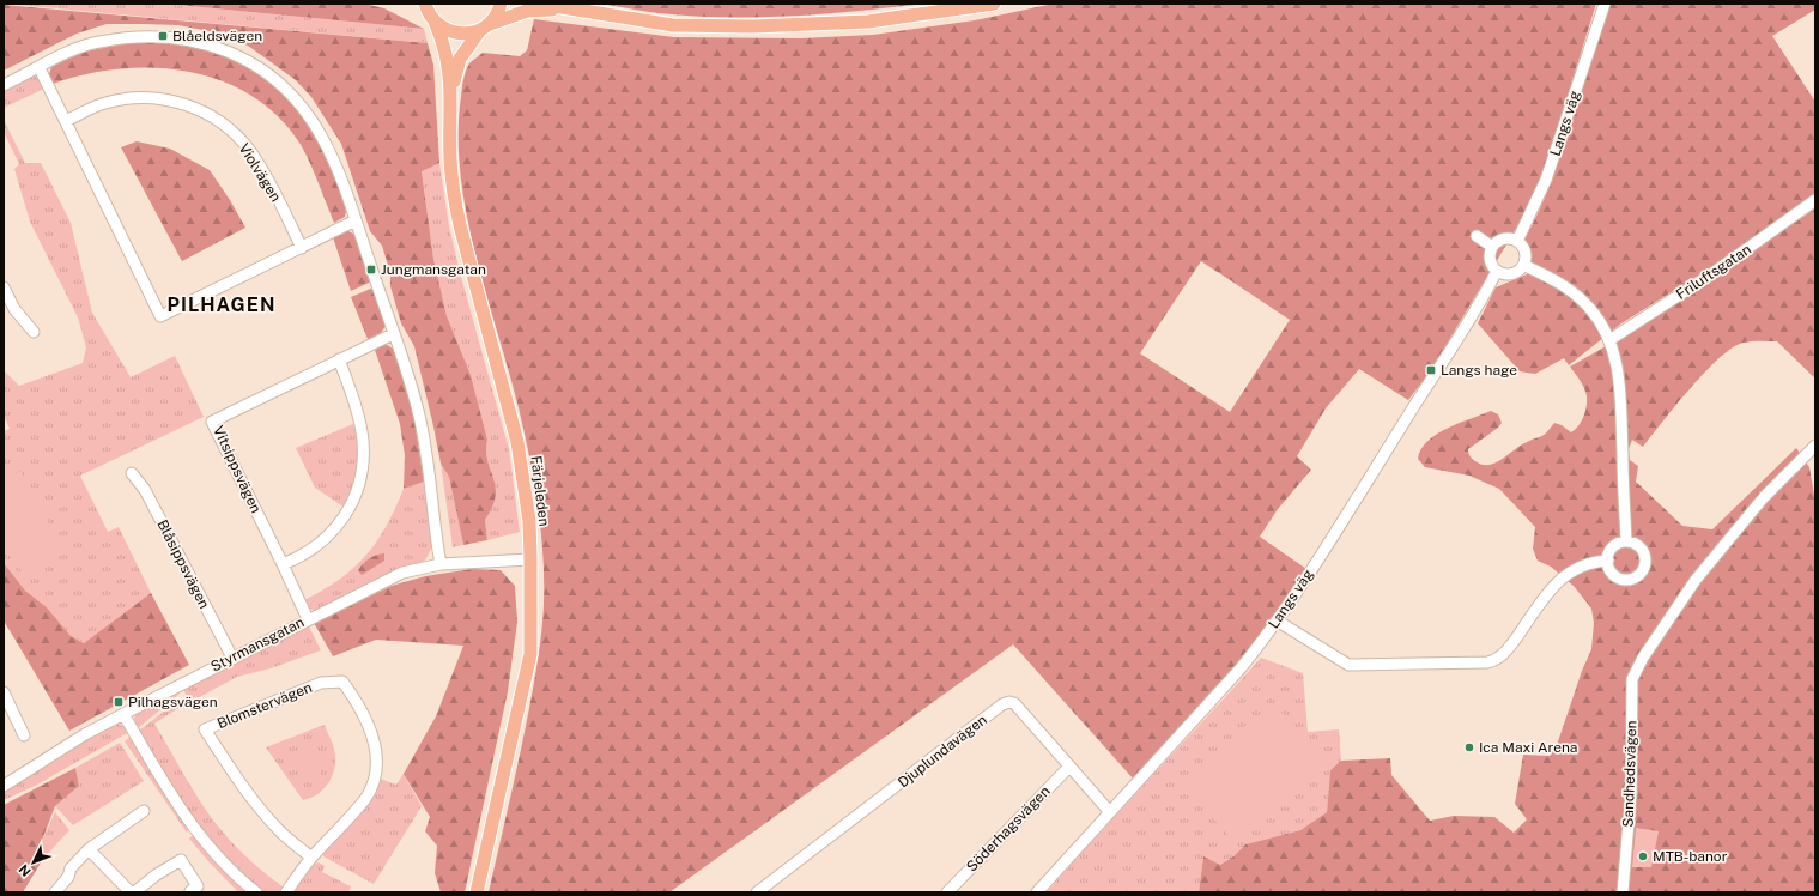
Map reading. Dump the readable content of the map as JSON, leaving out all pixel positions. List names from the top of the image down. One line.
{"streets":{"main road":["Färjeleden"],"street":["Langs väg","Violvägen","Friluftsgatan","Vitsippsvägen","Blåsippsvägen","Styrmansgatan","Blomstervägen","Djuplundavägen","Sandhedsvägen","Söderhagsvägen"]},"crossings":[["Langs väg","Djuplundavägen"],["Vitsippsvägen","Styrmansgatan"],["Färjeleden","Styrmansgatan"],["Blåsippsvägen","Styrmansgatan"],["Djuplundavägen","Söderhagsvägen"]],"districts":["PILHAGEN"],"places":{"transit":["Blåeldsvägen","Jungmansgatan","Langs hage","Pilhagsvägen"],"other":["Ica Maxi Arena","MTB-banor"]},"north":"bottom left"}
